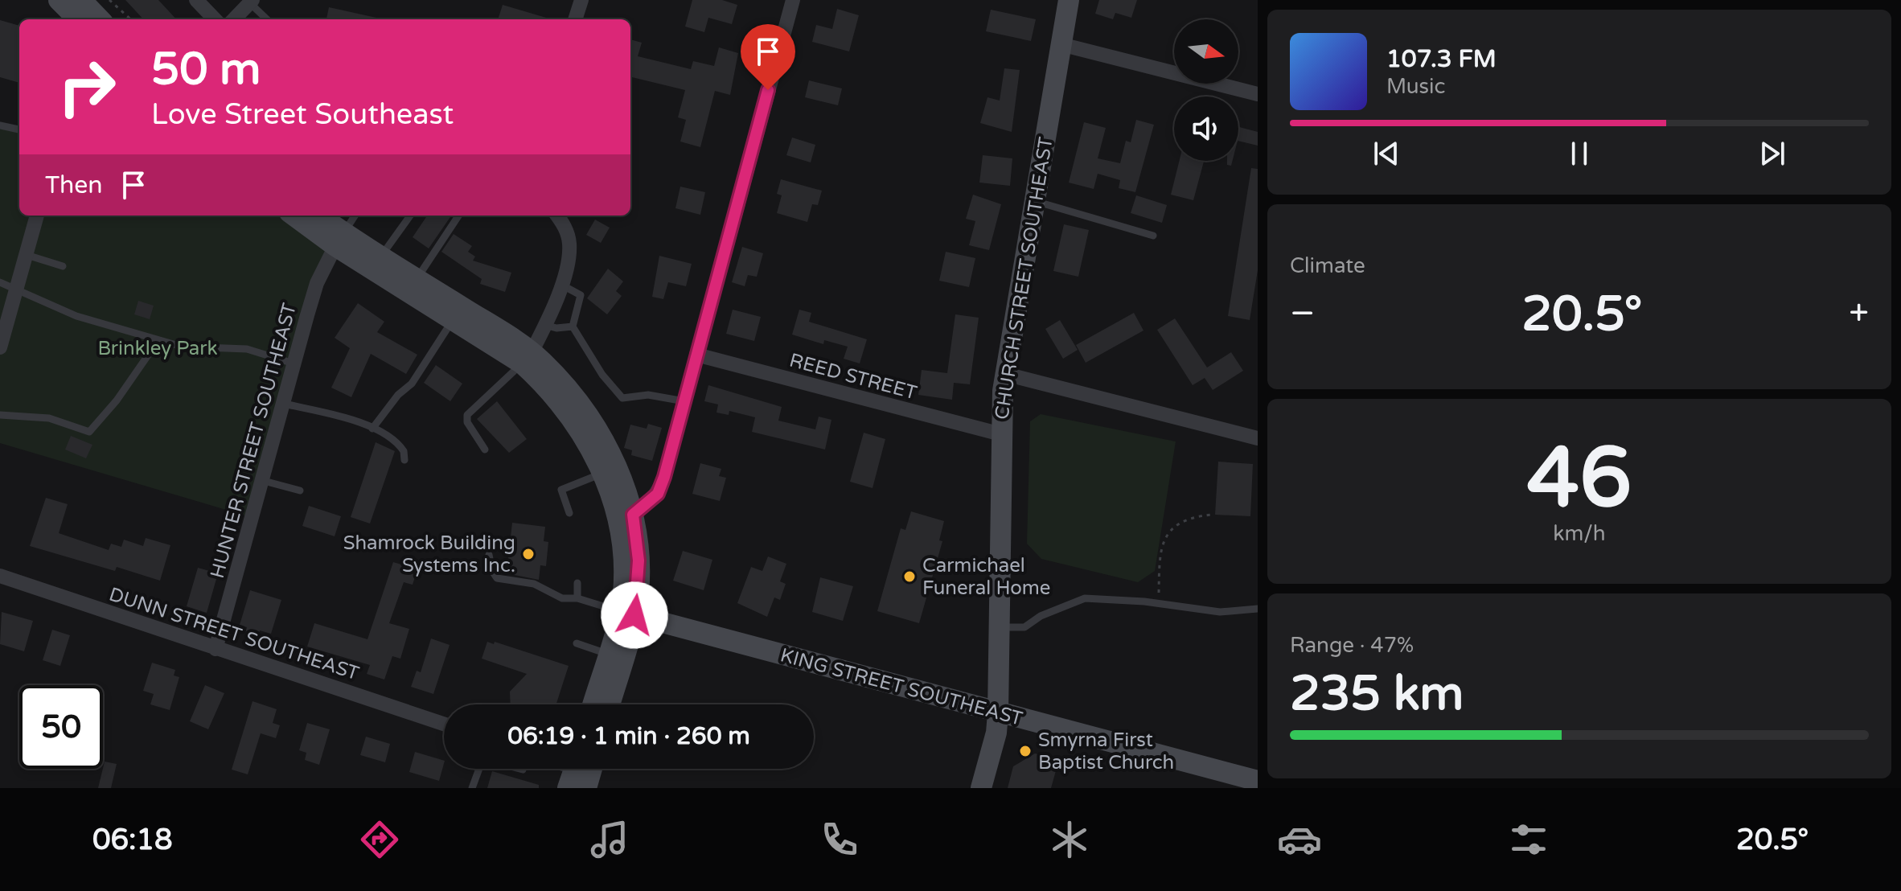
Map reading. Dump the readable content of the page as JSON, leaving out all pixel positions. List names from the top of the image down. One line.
{"streets":{"main road":["CHURCH STREET SOUTHEAST","KING STREET SOUTHEAST"],"street":["REED STREET","HUNTER STREET SOUTHEAST","DUNN STREET SOUTHEAST"]},"crossings":[["CHURCH STREET SOUTHEAST","REED STREET"],["CHURCH STREET SOUTHEAST","KING STREET SOUTHEAST"],["HUNTER STREET SOUTHEAST","DUNN STREET SOUTHEAST"]],"parks":["Brinkley Park"],"places":["Shamrock Building Systems Inc.","Carmichael Funeral Home","Smyrna First Baptist Church"],"north":"right","page":{"turn":["50 m","Love Street Southeast"],"song":["107.3 FM","Music"],"then":"Then","tile":["Climate",["46","km/h"],["Range · 47%","235 km"]],"heat":["−","20.5°","+"],"limit":"50","trip":"06:19 · 1 min · 260 m","tabs":["06:18","20.5°"]}}
